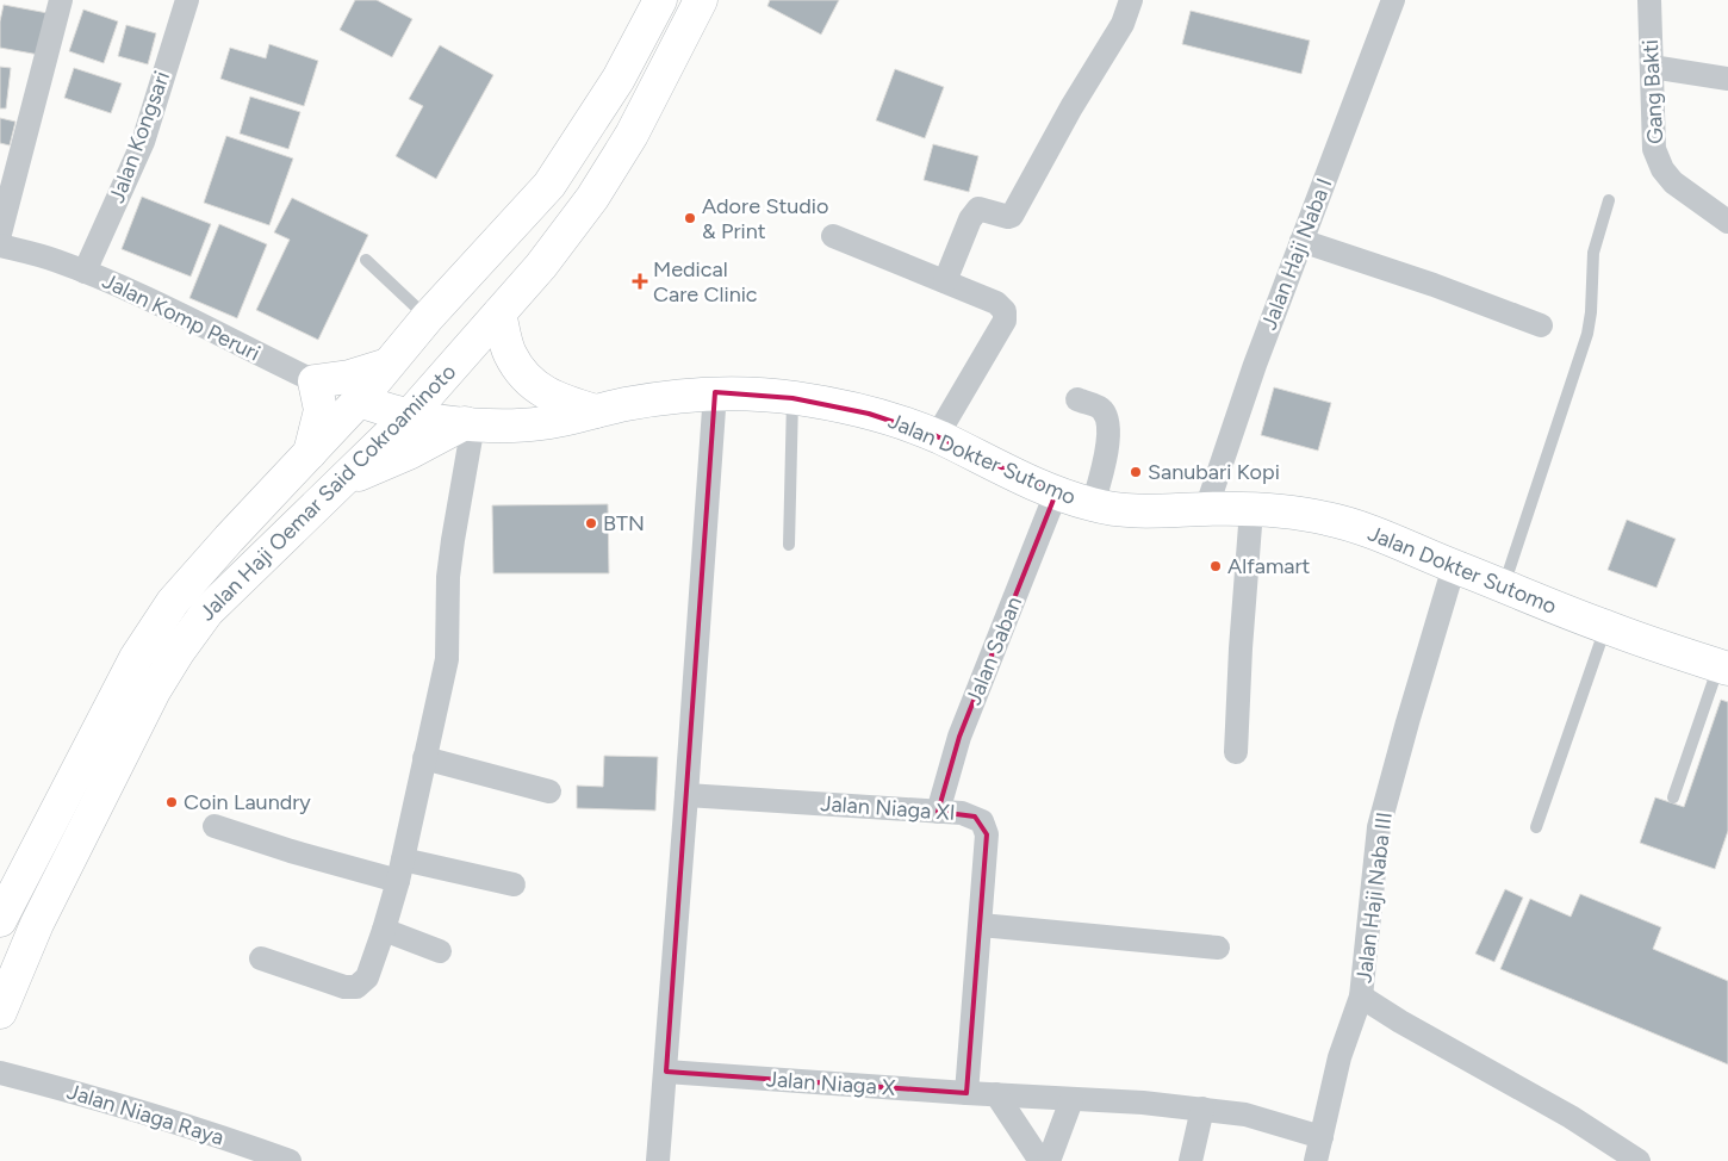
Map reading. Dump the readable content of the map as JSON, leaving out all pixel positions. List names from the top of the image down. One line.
{"streets":{"main road":["Jalan Dokter Sutomo","Jalan Haji Oemar Said Cokroaminoto"],"street":["Gang Bakti","Jalan Kongsari","Jalan Haji Naba I","Jalan Komp Peruri","Jalan Saban","Jalan Niaga XI","Jalan Haji Naba III","Jalan Niaga X","Jalan Niaga Raya"]},"crossings":[["Jalan Kongsari","Jalan Komp Peruri"],["Jalan Haji Naba I","Jalan Dokter Sutomo"],["Jalan Komp Peruri","Jalan Dokter Sutomo"],["Jalan Komp Peruri","Jalan Haji Oemar Said Cokroaminoto"],["Jalan Dokter Sutomo","Jalan Haji Oemar Said Cokroaminoto"],["Jalan Dokter Sutomo","Jalan Saban"],["Jalan Dokter Sutomo","Jalan Haji Naba III"],["Jalan Saban","Jalan Niaga XI"],["Jalan Niaga XI","Jalan Niaga X"],["Jalan Haji Naba III","Jalan Niaga X"]],"places":{"other":["Adore Studio & Print","Sanubari Kopi","BTN","Alfamart","Coin Laundry"],"health":["Medical Care Clinic"]}}
